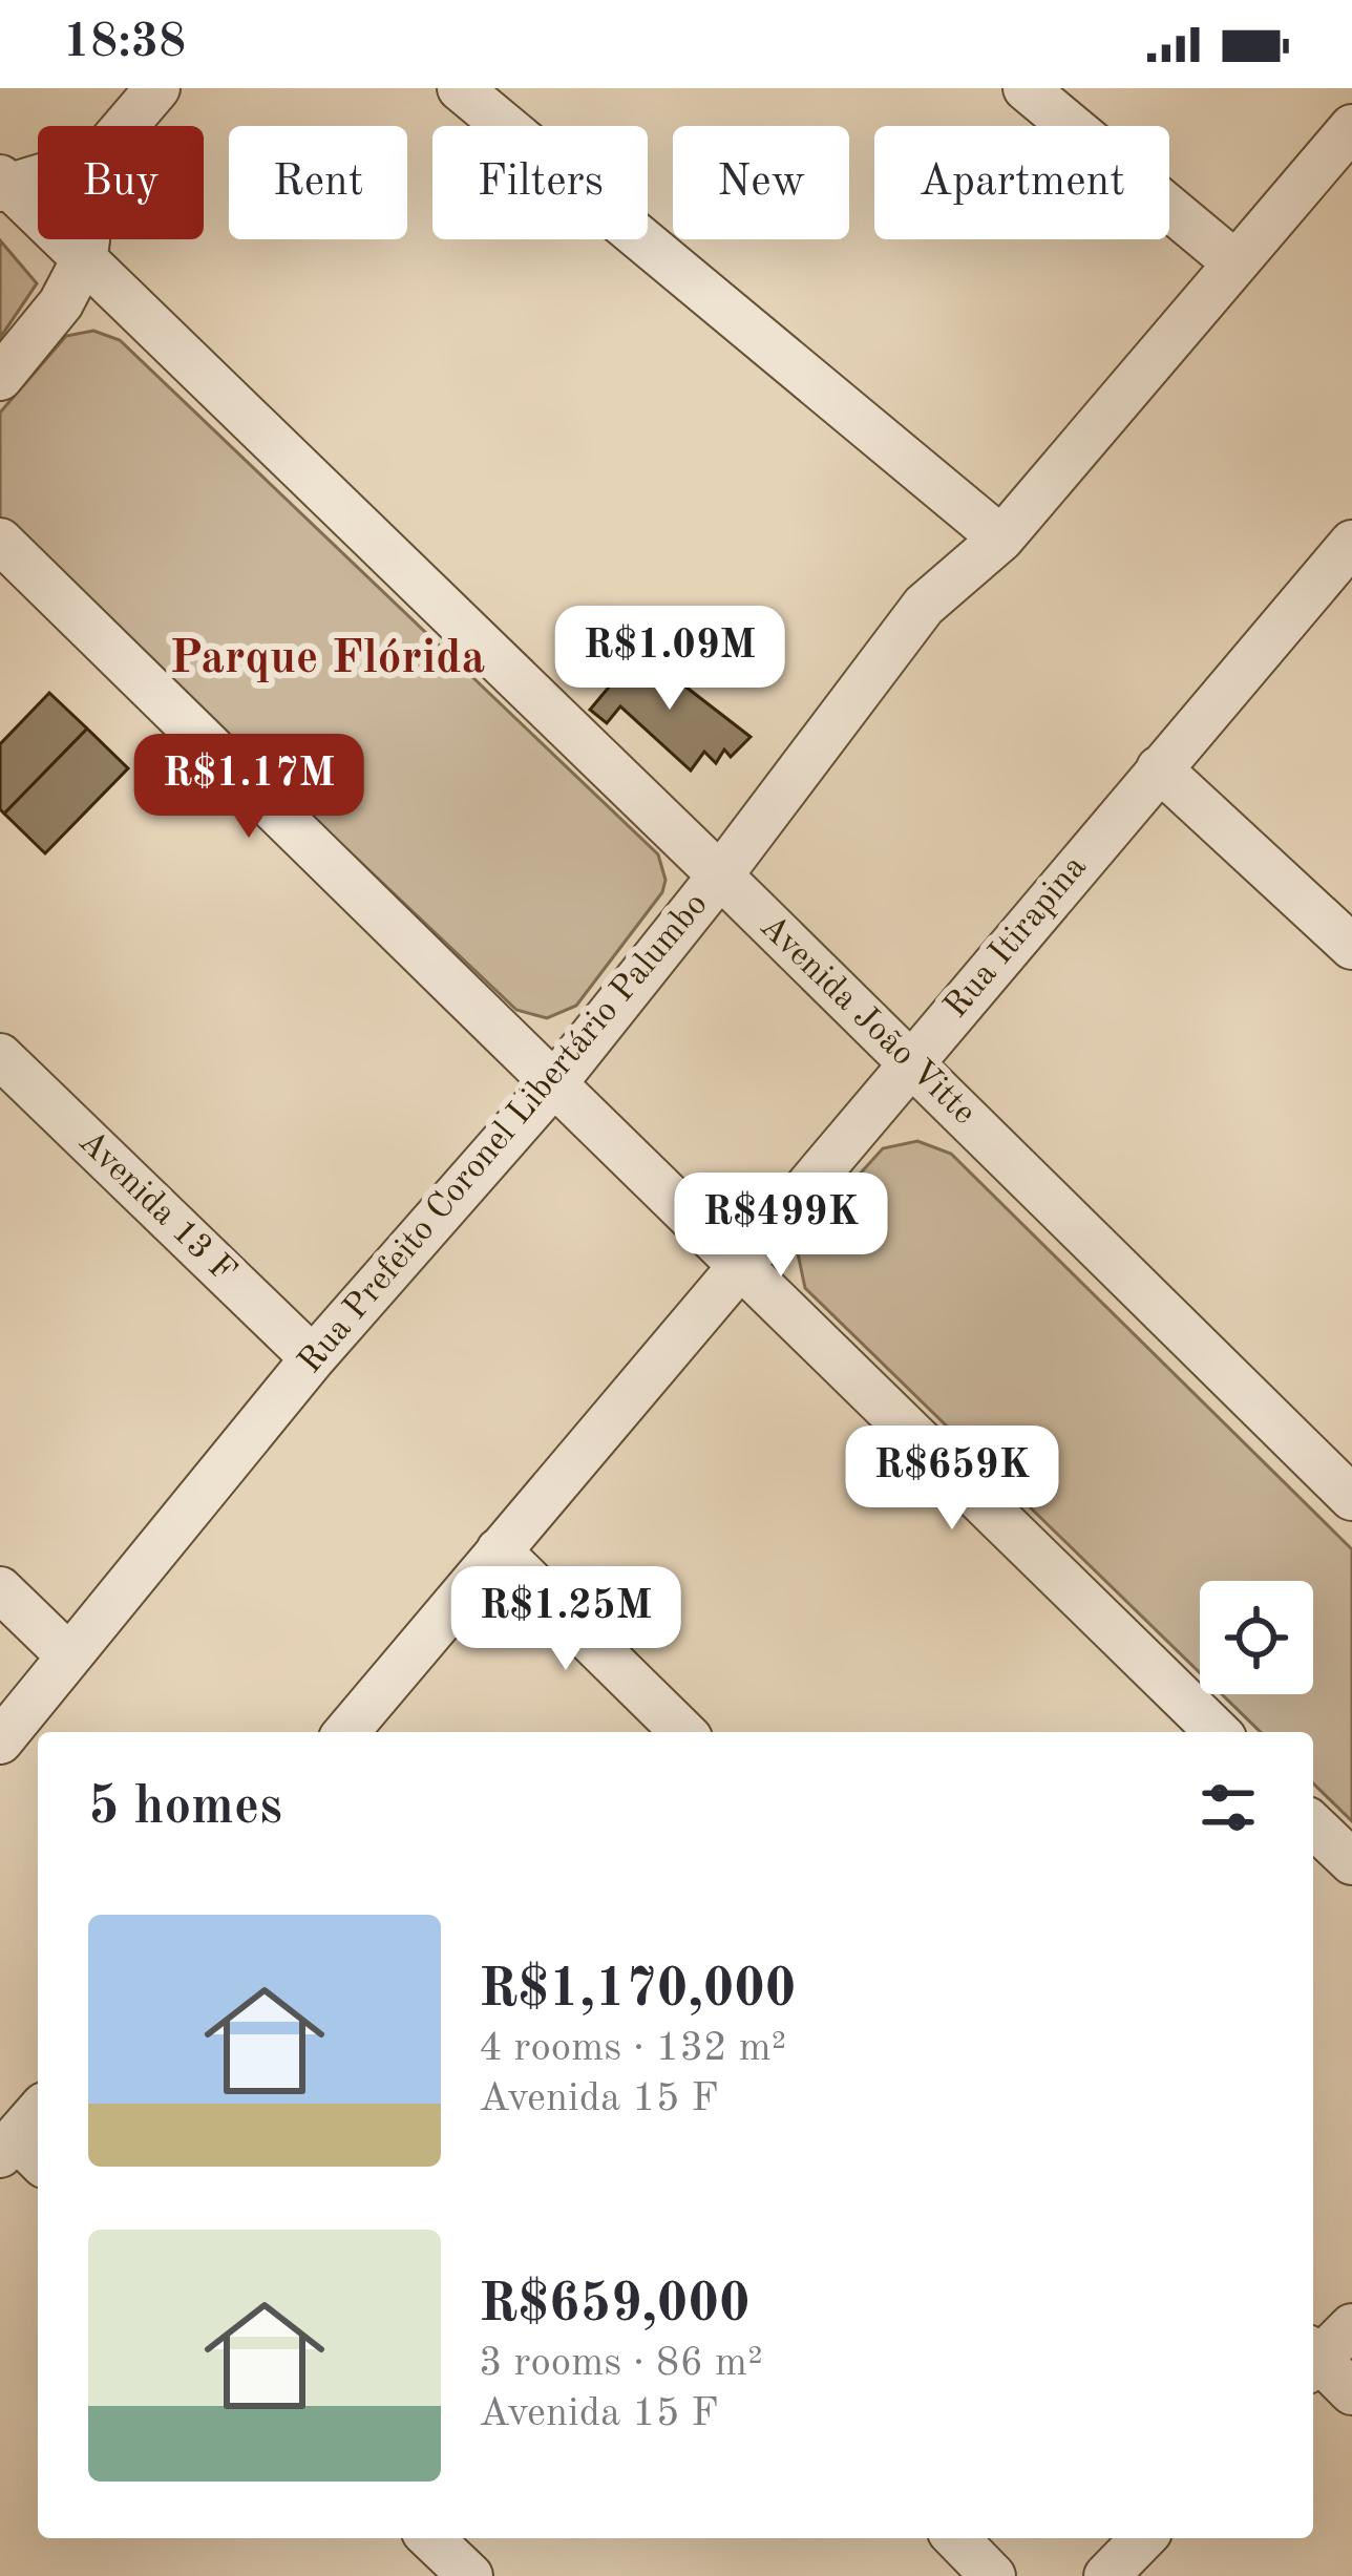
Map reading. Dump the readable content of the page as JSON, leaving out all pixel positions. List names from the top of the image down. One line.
{"streets":{"street":["Rua Itirapina","Avenida João Vitte","Rua Prefeito Coronel Libertário Palumbo","Avenida 13 F"]},"crossings":[["Rua Itirapina","Avenida João Vitte"],["Avenida João Vitte","Rua Prefeito Coronel Libertário Palumbo"],["Rua Prefeito Coronel Libertário Palumbo","Avenida 13 F"]],"districts":["Parque Flórida"],"page":{"status":"18:38","chip":["Buy","Rent","Filters","New","Apartment"],"price":["R$1.09M","R$1.17M","R$499K","R$659K","R$1.25M"],"heading":"5 homes","list":[{"name":"R$1,170,000","note":"4 rooms · 132 m² · Avenida 15 F"},{"name":"R$659,000","note":"3 rooms · 86 m² · Avenida 15 F"}]}}
